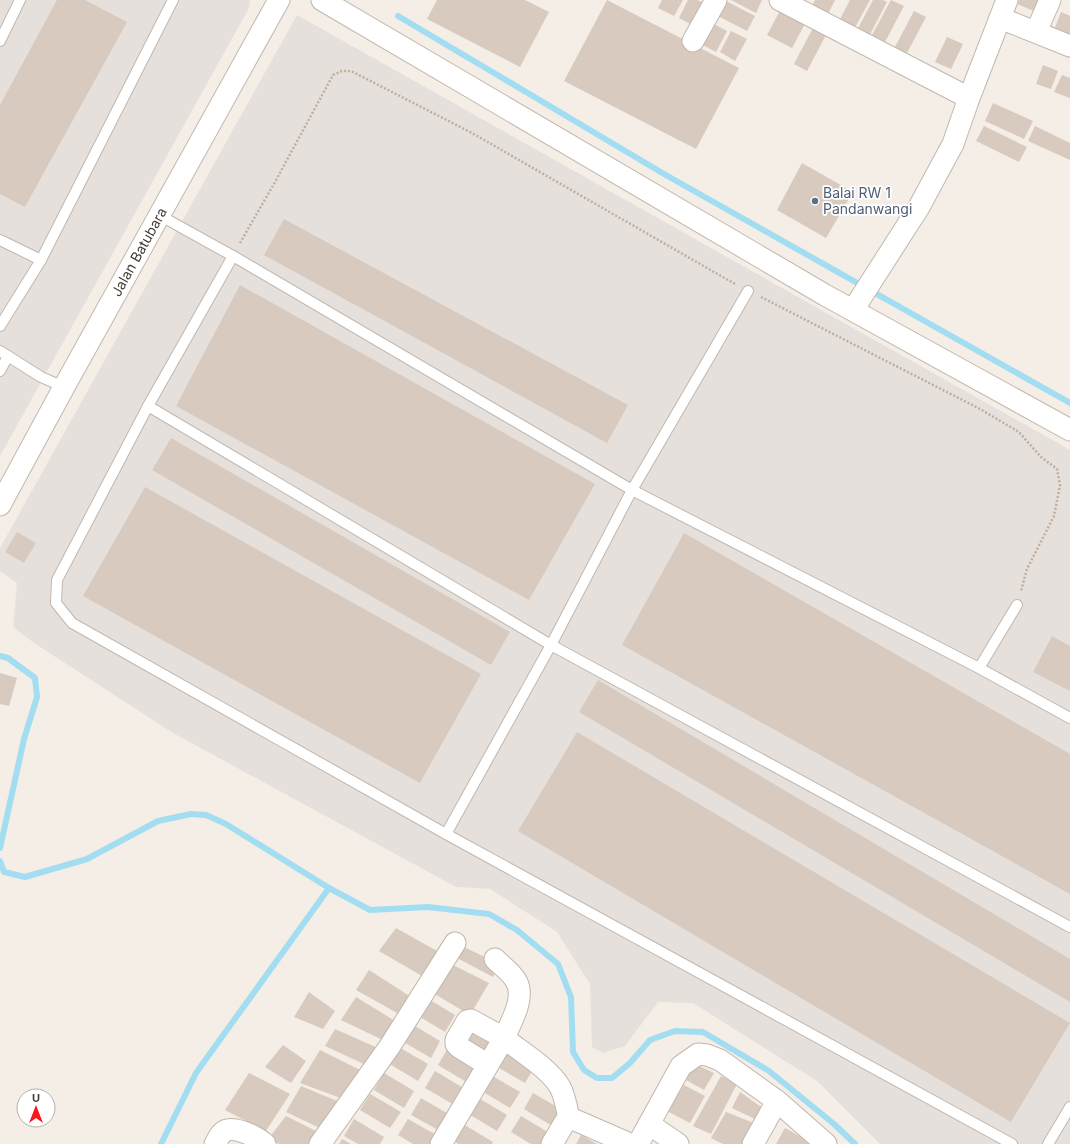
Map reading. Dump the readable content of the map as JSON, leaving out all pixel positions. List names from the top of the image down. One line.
{"streets":{"street":["Jalan Batubara"]},"places":["Balai RW 1 Pandanwangi"],"north":"top"}
